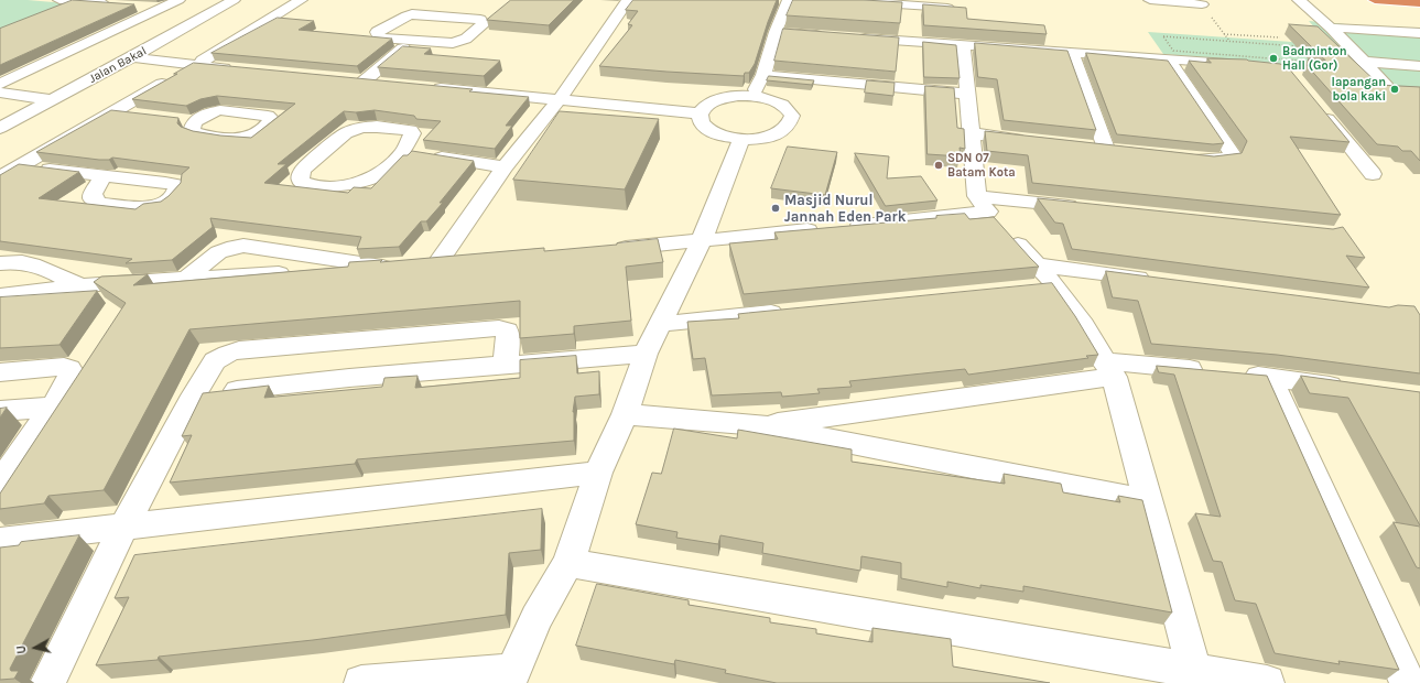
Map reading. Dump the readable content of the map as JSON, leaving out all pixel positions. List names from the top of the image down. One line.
{"streets":{"street":["Jalan Bakal"]},"places":["Badminton Hall (Gor)","lapangan bola kaki","SDN 07 Batam Kota","Masjid Nurul Jannah Eden Park"],"north":"left"}
